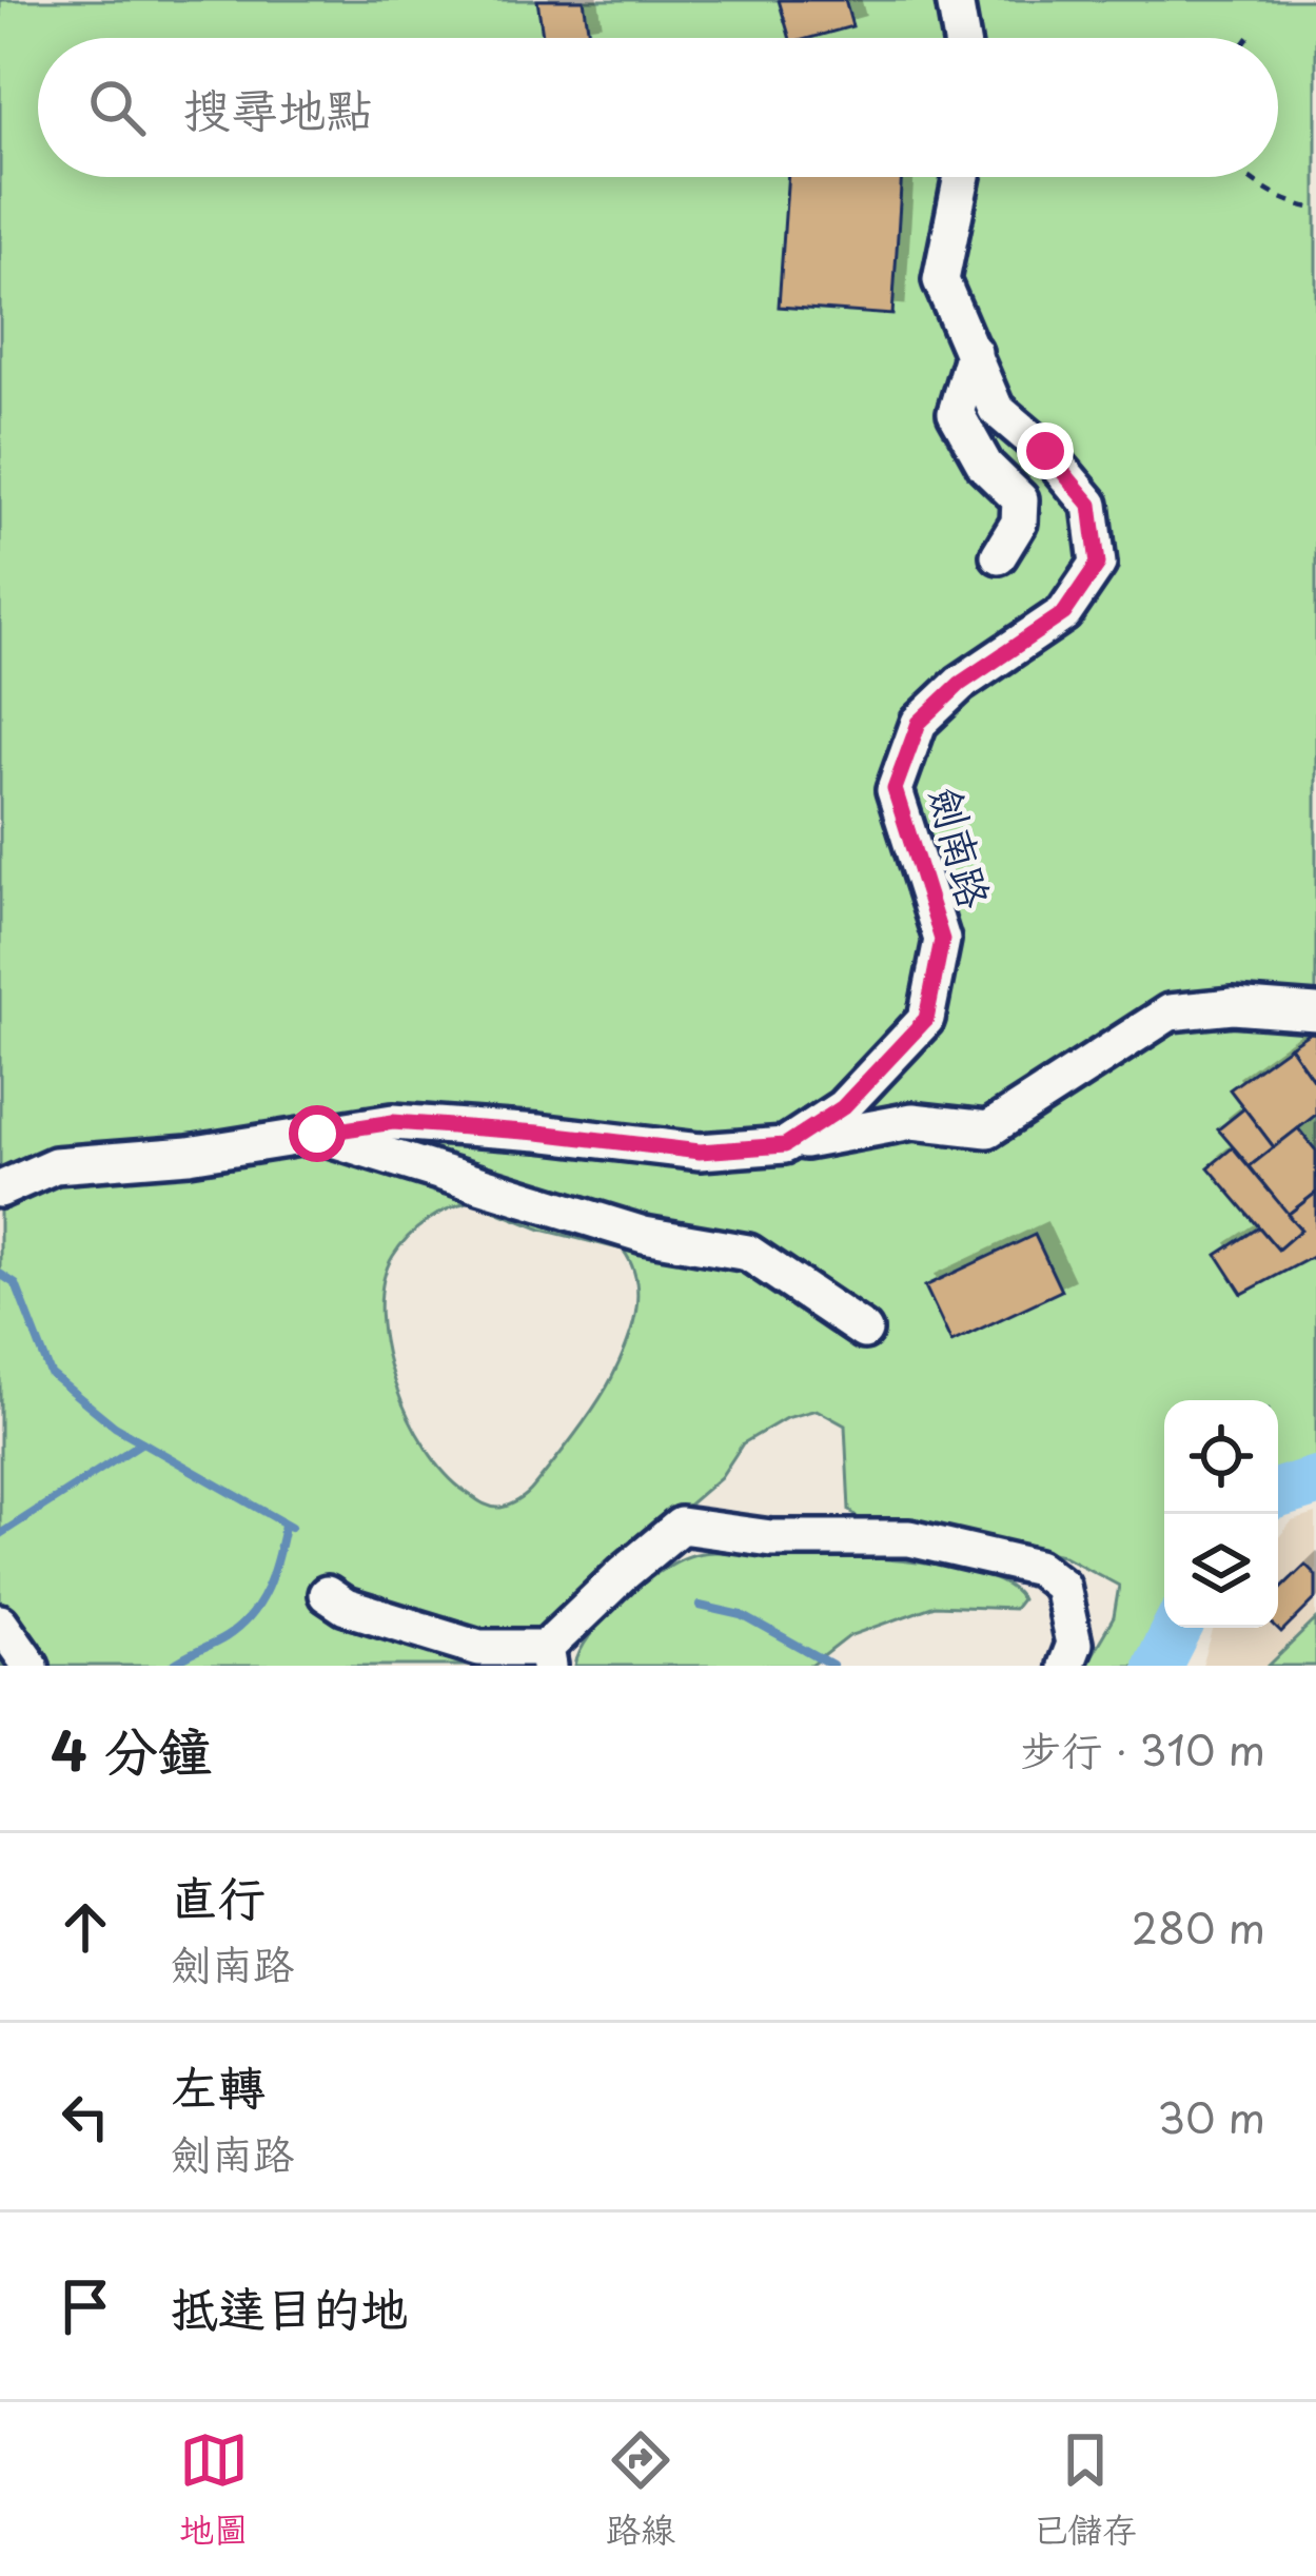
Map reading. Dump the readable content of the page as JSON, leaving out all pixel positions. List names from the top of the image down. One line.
{"streets":{"street":["劍南路"]},"page":{"search":"搜尋地點","heading":["4 分鐘","步行 · 310 m"],"list":[["直行","劍南路","280 m"],["左轉","劍南路","30 m"],"抵達目的地"],"nav":["地圖","路線","已儲存"]}}
